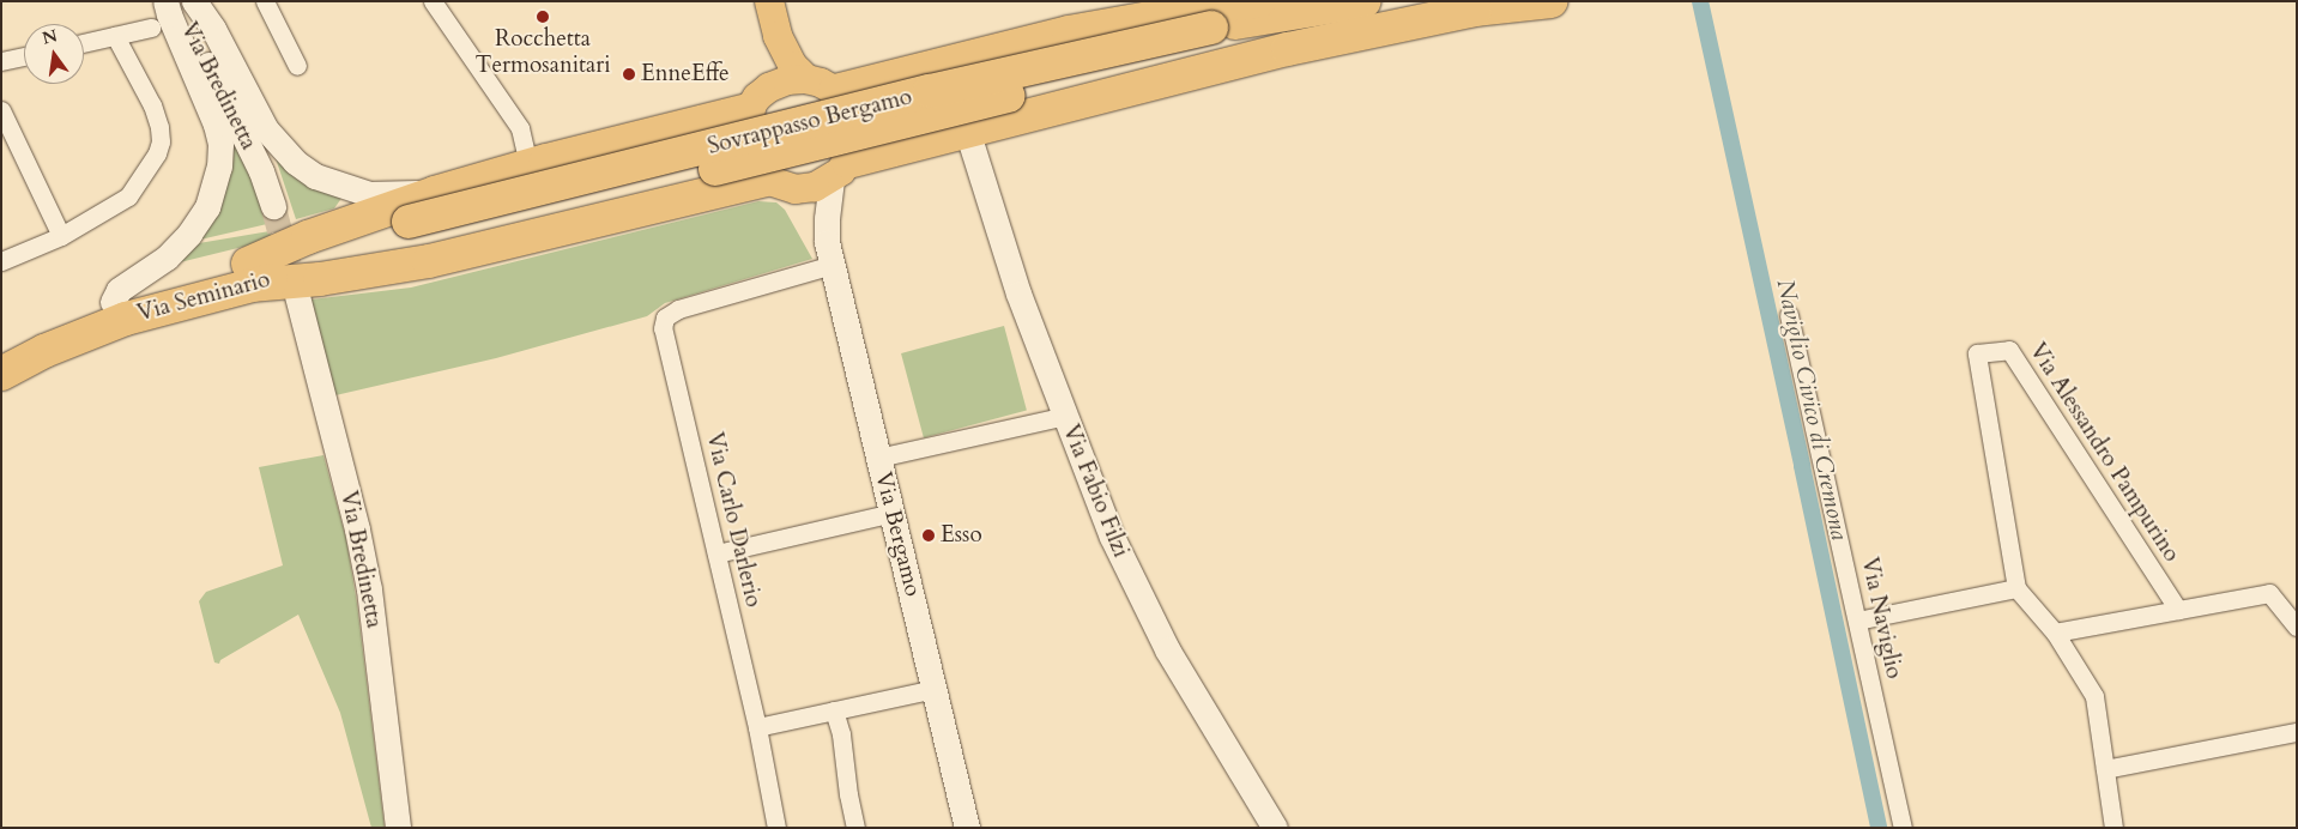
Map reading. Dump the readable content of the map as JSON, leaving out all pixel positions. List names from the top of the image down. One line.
{"streets":{"highway":["Sovrappasso Bergamo","Via Seminario"],"main road":["Via Bergamo"],"street":["Via Bredinetta","Via Alessandro Pampurino","Via Fabio Filzi","Via Carlo Darlerio","Via Naviglio"]},"crossings":[["Sovrappasso Bergamo","Via Seminario"],["Via Carlo Darlerio","Via Bergamo"]],"water":["Naviglio Civico di Cremona"],"places":["Rocchetta Termosanitari","EnneEffe","Esso"],"north":"top"}
